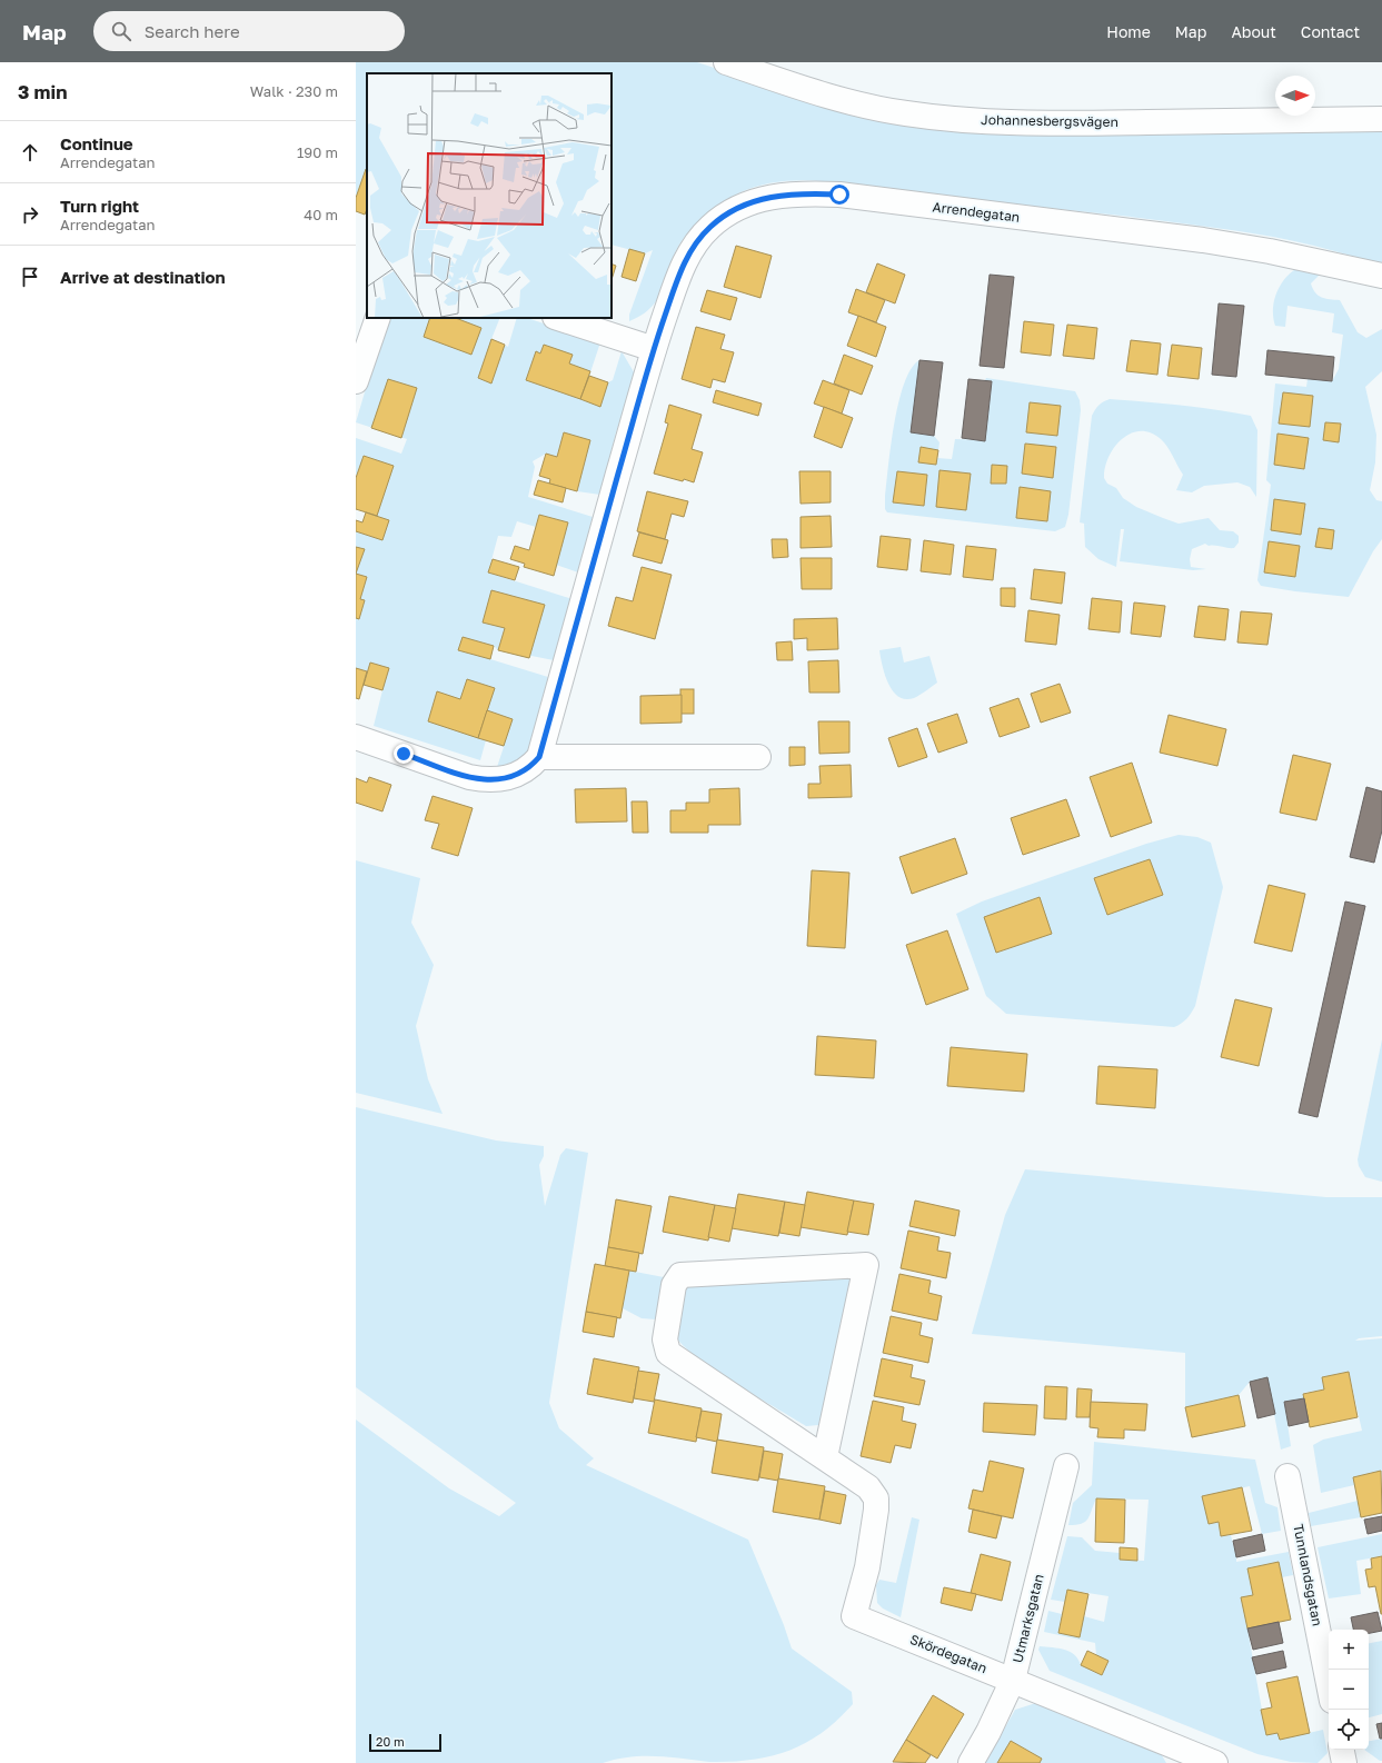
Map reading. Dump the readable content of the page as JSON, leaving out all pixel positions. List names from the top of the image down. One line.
{"streets":{"street":["Johannesbergsvägen","Arrendegatan","Tunnlandsgatan","Utmarksgatan","Skördegatan"]},"crossings":[["Utmarksgatan","Skördegatan"]],"scale_bar":"20 m","north":"right","page":{"header":"Map","search":"Search here","nav":["Home","Map","About","Contact"],"heading":["3 min","Walk · 230 m"],"list":[["Continue","Arrendegatan","190 m"],["Turn right","Arrendegatan","40 m"],"Arrive at destination"],"map_buttons":["+","−"],"scale":"20 m"}}
